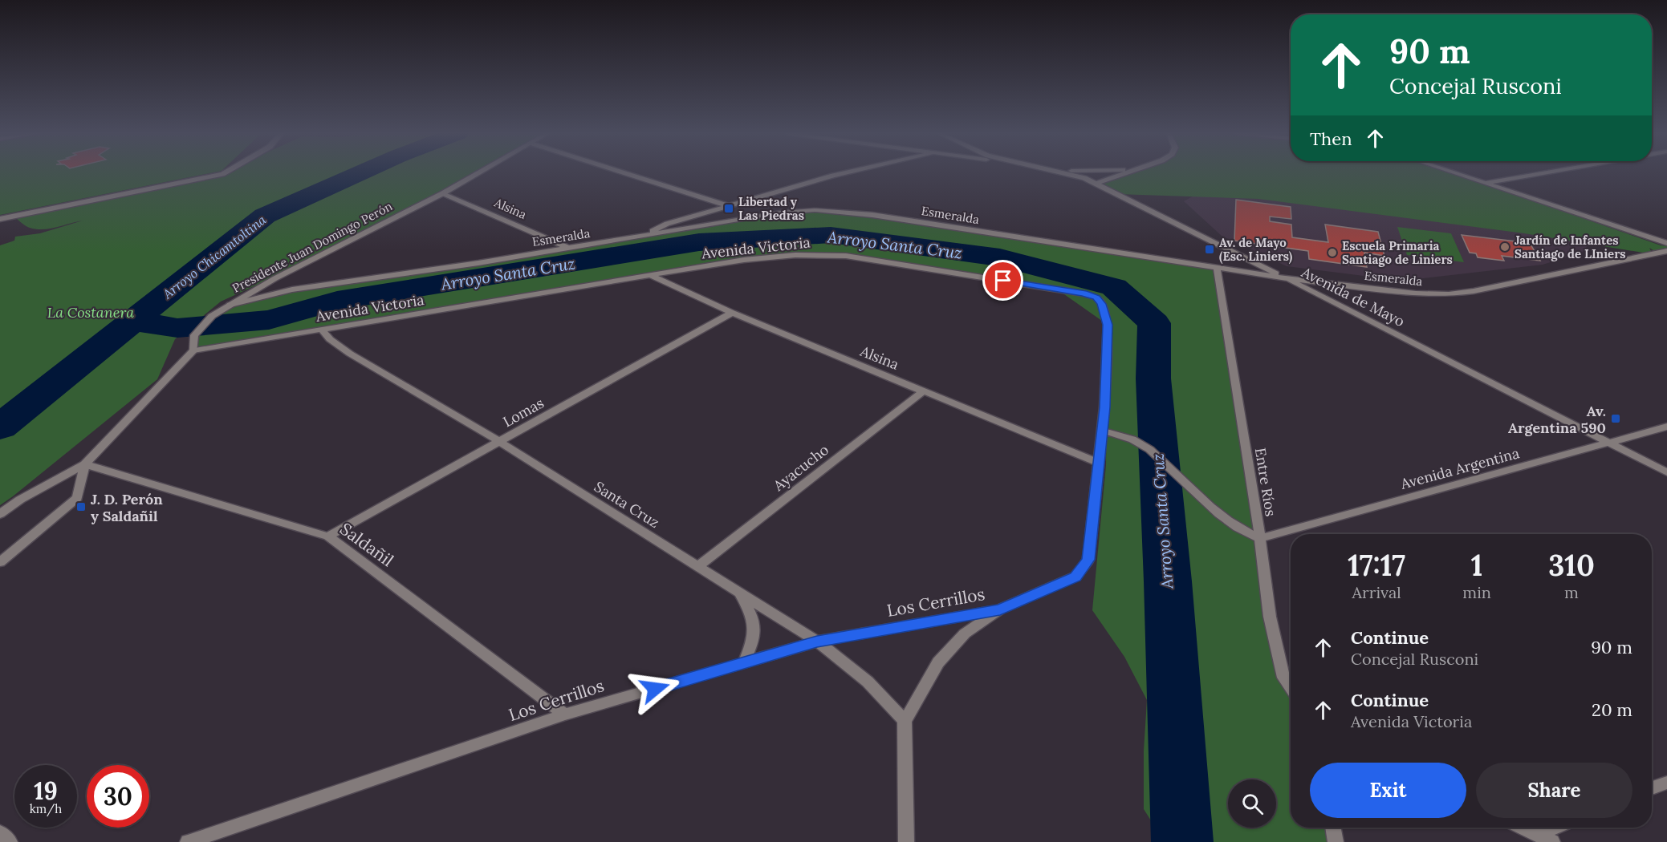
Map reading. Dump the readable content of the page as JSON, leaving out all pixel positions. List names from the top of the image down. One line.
{"streets":{"street":["Alsina","Esmeralda","Presidente Juan Domingo Perón","Avenida Victoria","Avenida de Mayo","Lomas","Ayacucho","Avenida Argentina","Entre Ríos","Santa Cruz","Saldañil","Los Cerrillos"]},"crossings":[["Alsina","Esmeralda"],["Alsina","Presidente Juan Domingo Perón"],["Alsina","Avenida Victoria"],["Alsina","Lomas"],["Alsina","Ayacucho"],["Esmeralda","Presidente Juan Domingo Perón"],["Esmeralda","Avenida de Mayo"],["Esmeralda","Entre Ríos"],["Presidente Juan Domingo Perón","Avenida Victoria"],["Avenida Victoria","Santa Cruz"],["Avenida Victoria","Los Cerrillos"],["Avenida de Mayo","Avenida Argentina"],["Lomas","Santa Cruz"],["Lomas","Saldañil"],["Ayacucho","Santa Cruz"],["Avenida Argentina","Entre Ríos"],["Santa Cruz","Los Cerrillos"],["Saldañil","Los Cerrillos"]],"water":["Arroyo Santa Cruz","Arroyo Chicamtoltina"],"parks":["La Costanera"],"places":{"transit":["Libertad y Las Piedras","Av. de Mayo (Esc. Liniers)","Av. Argentina 590","J. D. Perón y Saldañil"],"other":["Jardín de Infantes Santiago de LIniers","Escuela Primaria Santiago de Liniers"]},"page":{"turn":["90 m","Concejal Rusconi"],"then":"Then","eta":["17:17","Arrival","1","min","310","m"],"list":[{"name":"Continue","note":"Concejal Rusconi","value":"90 m"},{"name":"Continue","note":"Avenida Victoria","value":"20 m"}],"buttons":["Exit","Share"],"speed":"19 km/h","limit":"30"}}
